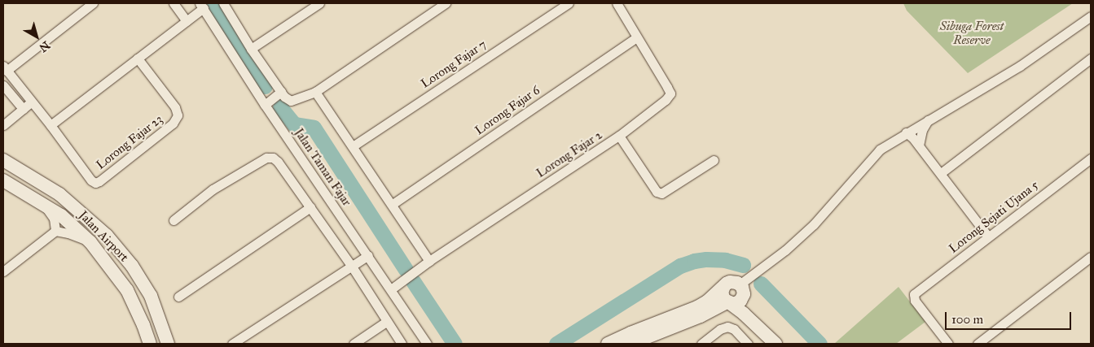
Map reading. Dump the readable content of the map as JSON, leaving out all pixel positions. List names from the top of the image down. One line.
{"streets":{"main road":["Jalan Airport"],"street":["Lorong Fajar 7","Lorong Fajar 6","Lorong Fajar 23","Lorong Fajar 2","Jalan Taman Fajar","Lorong Sejati Ujana 5"]},"crossings":[["Lorong Fajar 6","Lorong Fajar 2"],["Lorong Fajar 2","Jalan Taman Fajar"]],"parks":["Sibuga Forest Reserve"],"scale_bar":"100 m","north":"bottom right"}
